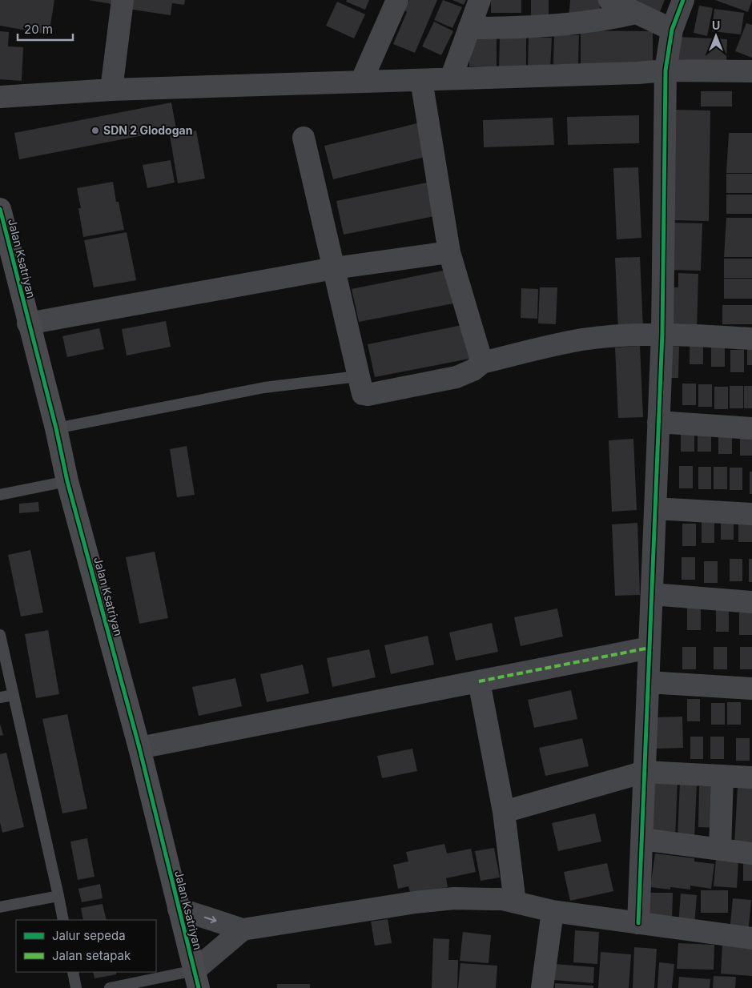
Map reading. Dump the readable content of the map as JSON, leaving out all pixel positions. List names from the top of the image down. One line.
{"streets":{"street":["Jalan Ksatriyan"]},"places":["SDN 2 Glodogan"],"legend":["Jalur sepeda","Jalan setapak"],"scale_bar":"20 m","north":"top"}
